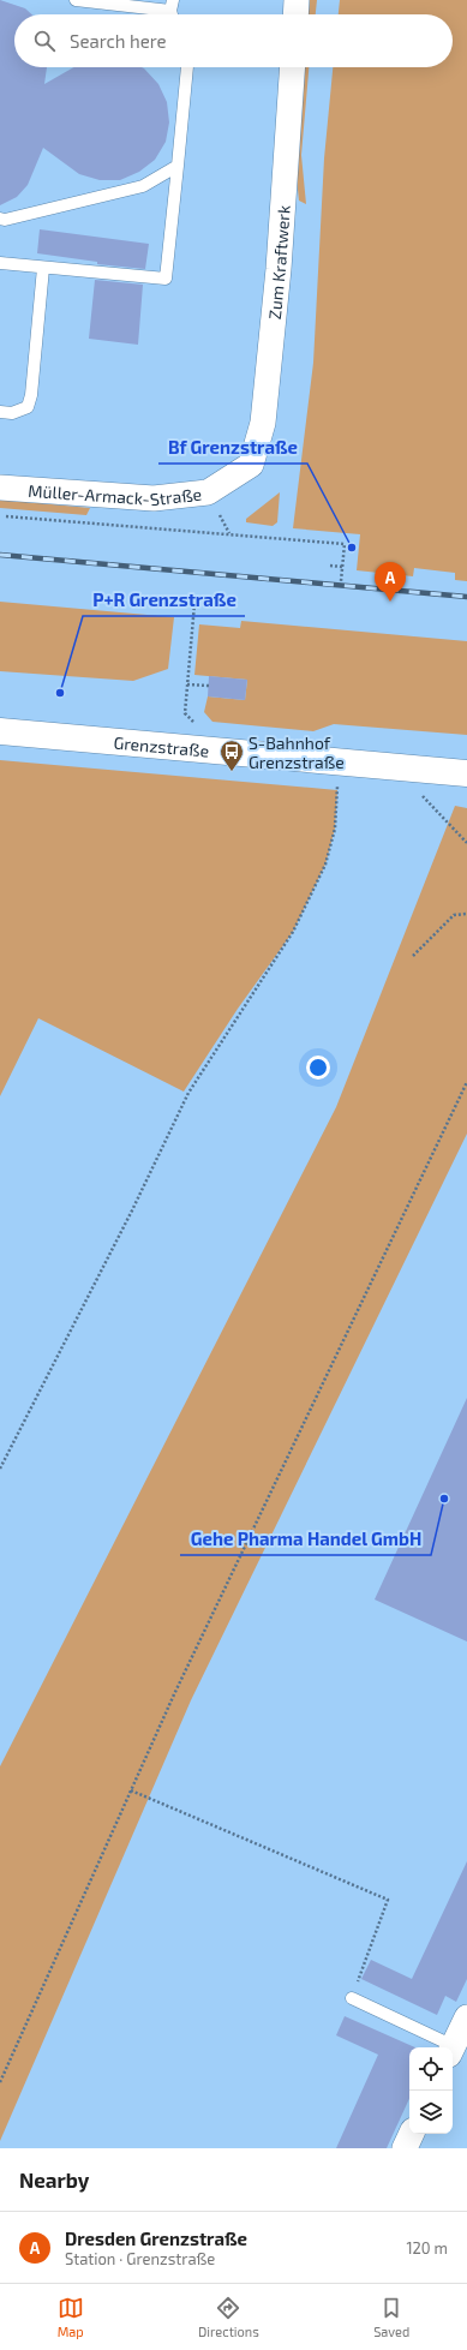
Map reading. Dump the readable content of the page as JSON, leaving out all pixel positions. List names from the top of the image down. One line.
{"streets":{"main road":["Grenzstraße"],"street":["Zum Kraftwerk","Müller-Armack-Straße"]},"crossings":[["Zum Kraftwerk","Müller-Armack-Straße"]],"places":{"other":["Bf Grenzstraße","P+R Grenzstraße","Gehe Pharma Handel GmbH"],"bus stop":["S-Bahnhof Grenzstraße"]},"page":{"search":"Search here","pins":"A","heading":"Nearby","list":[{"mark":"A","name":"Dresden Grenzstraße","note":"Station · Grenzstraße","value":"120 m"}],"nav":["Map","Directions","Saved"]}}
